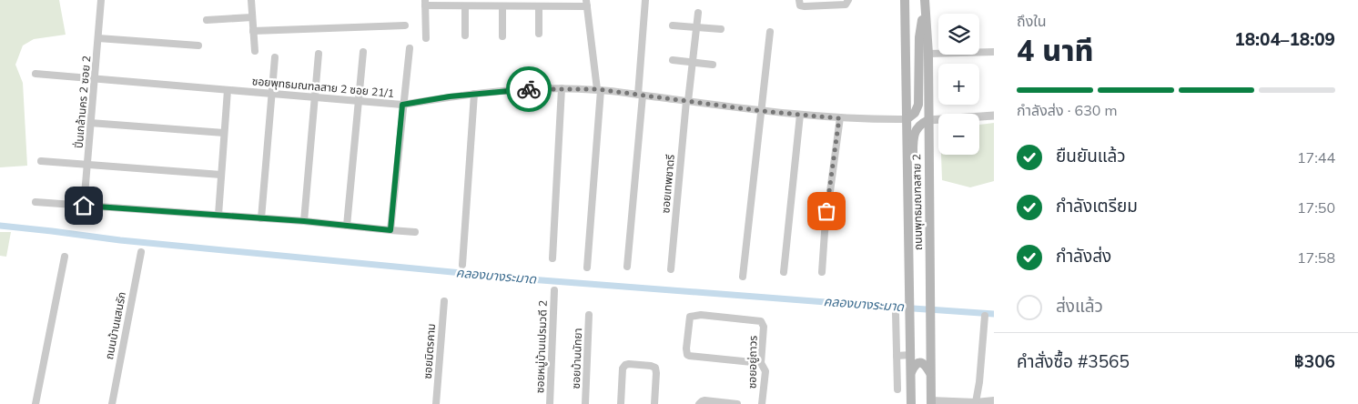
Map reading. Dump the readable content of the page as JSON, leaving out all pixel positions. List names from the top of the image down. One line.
{"streets":{"main road":["ถนนพุทธมณฑลสาย 2"],"street":["ซอยพุทธมณฑลสาย 2 ซอย 21/1","ปิ่นเกล้านคร 2 ซอย 2","ซอยเทพชาตรี","ถนนบ้านแสนรัก","ซอยหมู่บ้านเปรมวดี 2","ซอยมิตรคาม","ซอยบ้านนัทยา","ซอยอยู่ถาวร"]},"crossings":[["ซอยพุทธมณฑลสาย 2 ซอย 21/1","ปิ่นเกล้านคร 2 ซอย 2"],["ซอยพุทธมณฑลสาย 2 ซอย 21/1","ซอยเทพชาตรี"],["ซอยพุทธมณฑลสาย 2 ซอย 21/1","ถนนพุทธมณฑลสาย 2"]],"water":["คลองบางระมาด"],"page":{"heading":["4 นาที","ถึงใน","18:04–18:09"],"panel":["คำสั่งซื้อ #3565","฿306"],"map_buttons":["+","−"],"bar":"กำลังส่ง · 630 m","list":[["ยืนยันแล้ว","17:44"],["กำลังเตรียม","17:50"],["กำลังส่ง","17:58"],"ส่งแล้ว"]}}
